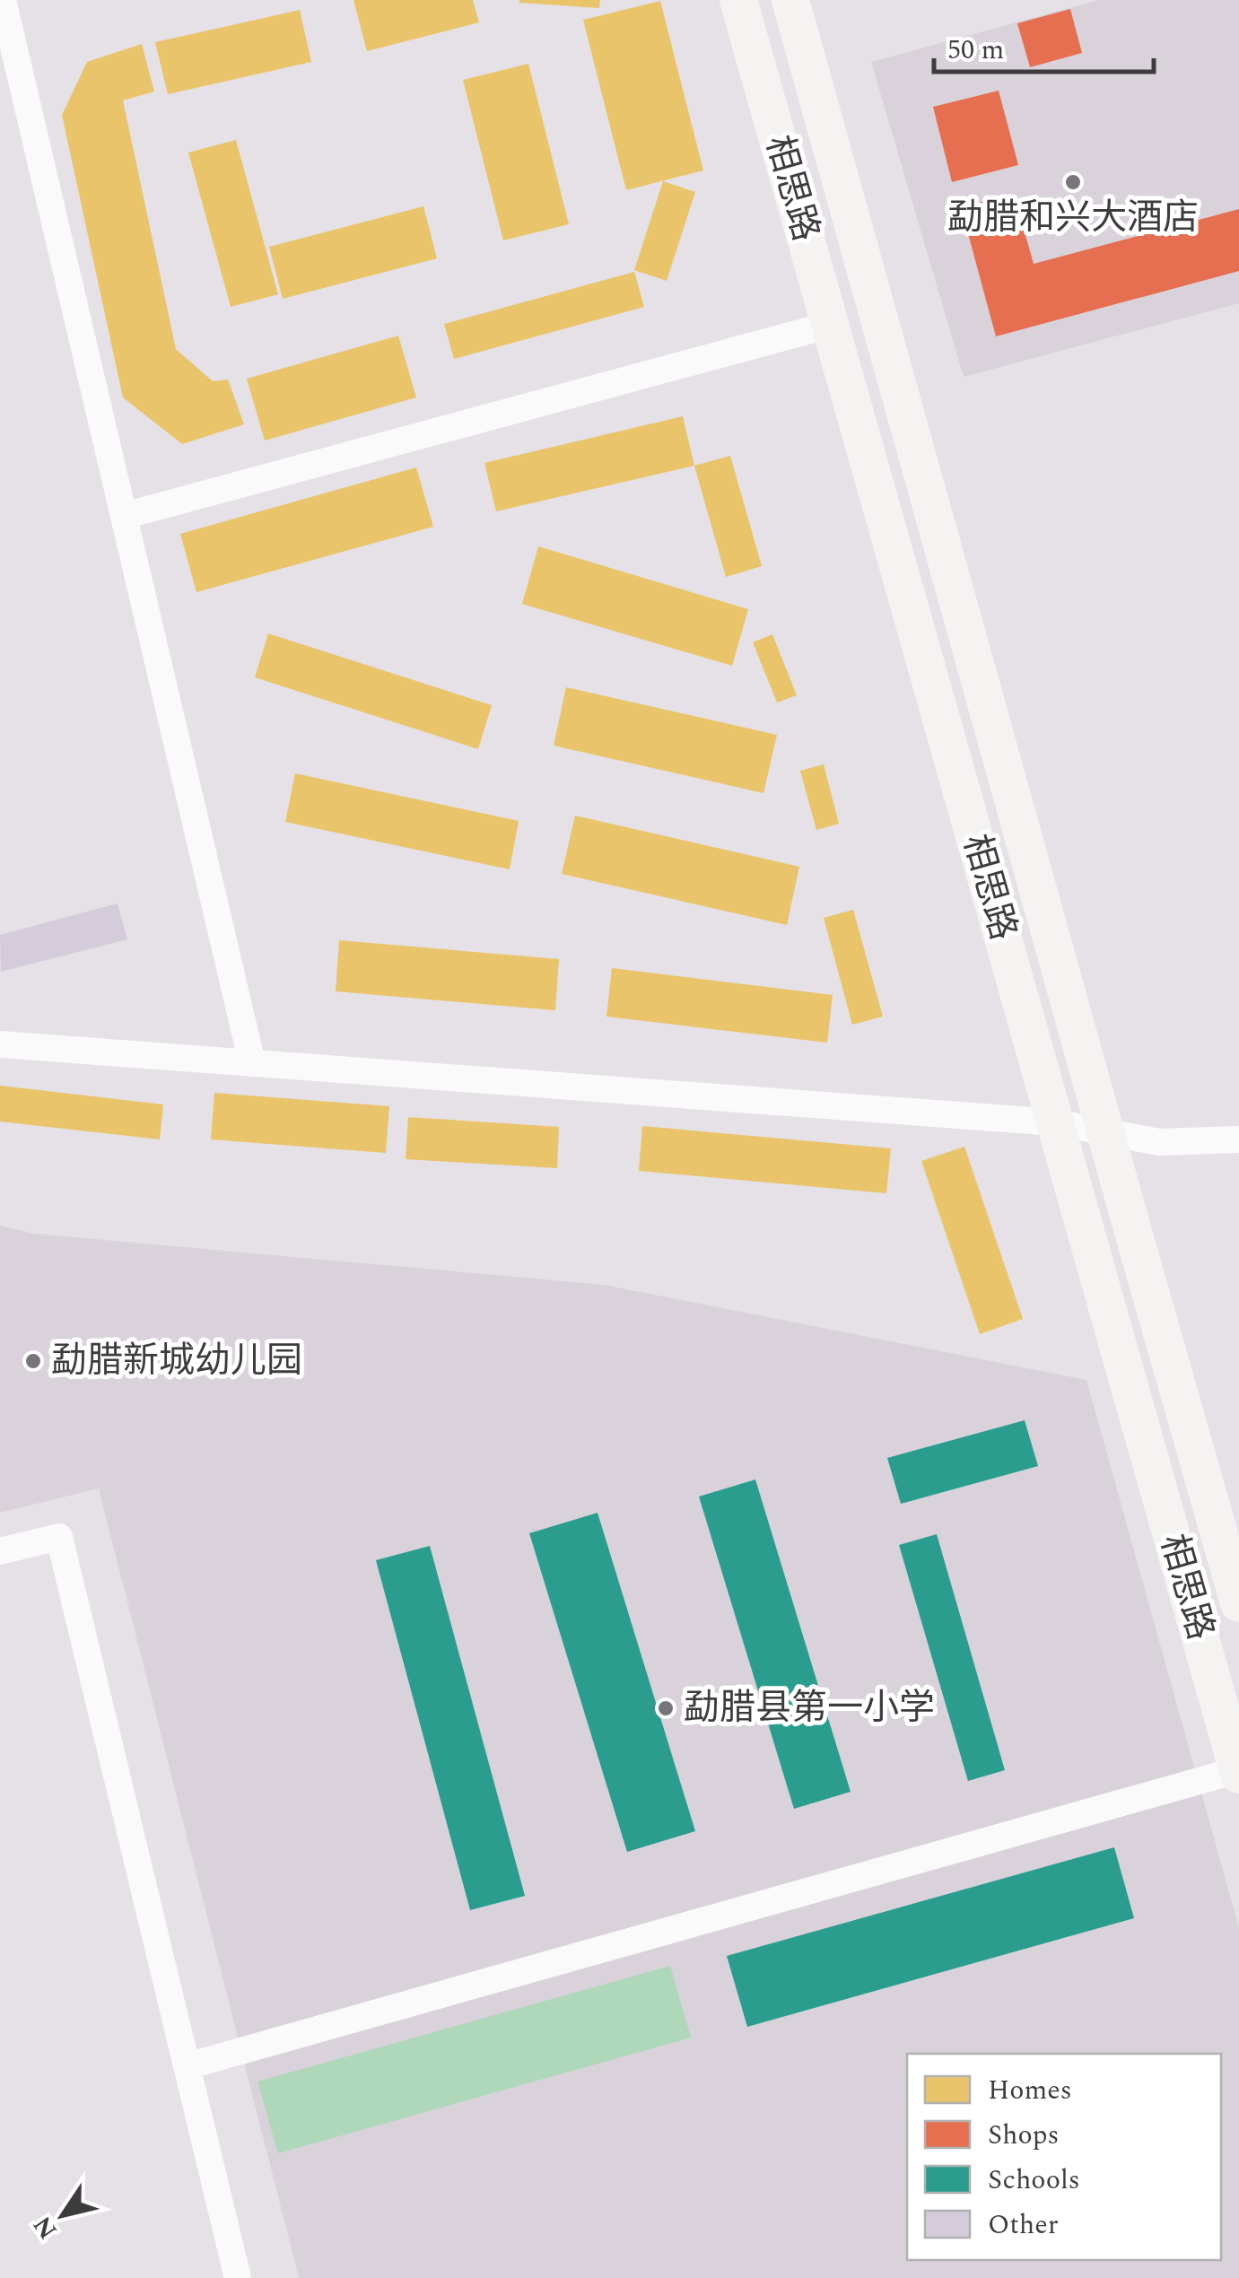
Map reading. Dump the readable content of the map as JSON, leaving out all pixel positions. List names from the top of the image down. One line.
{"streets":{"main road":["相思路"]},"places":["勐腊和兴大酒店","勐腊新城幼儿园","勐腊县第一小学"],"legend":["Homes","Shops","Schools","Other"],"scale_bar":"50 m","north":"bottom left"}
